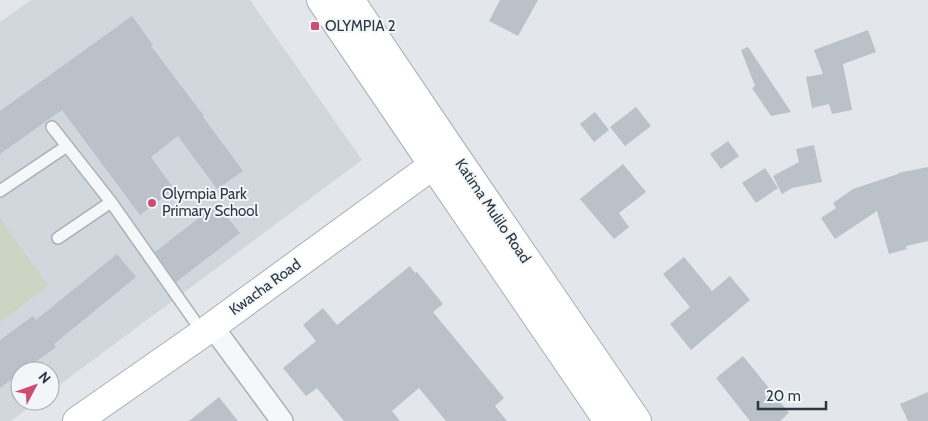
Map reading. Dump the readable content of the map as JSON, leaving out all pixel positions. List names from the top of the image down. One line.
{"streets":{"main road":["Katima Mulilo Road","Kwacha Road"]},"crossings":[["Katima Mulilo Road","Kwacha Road"]],"places":{"transit":["OLYMPIA 2"],"other":["Olympia Park Primary School"]},"scale_bar":"20 m","north":"top right"}
